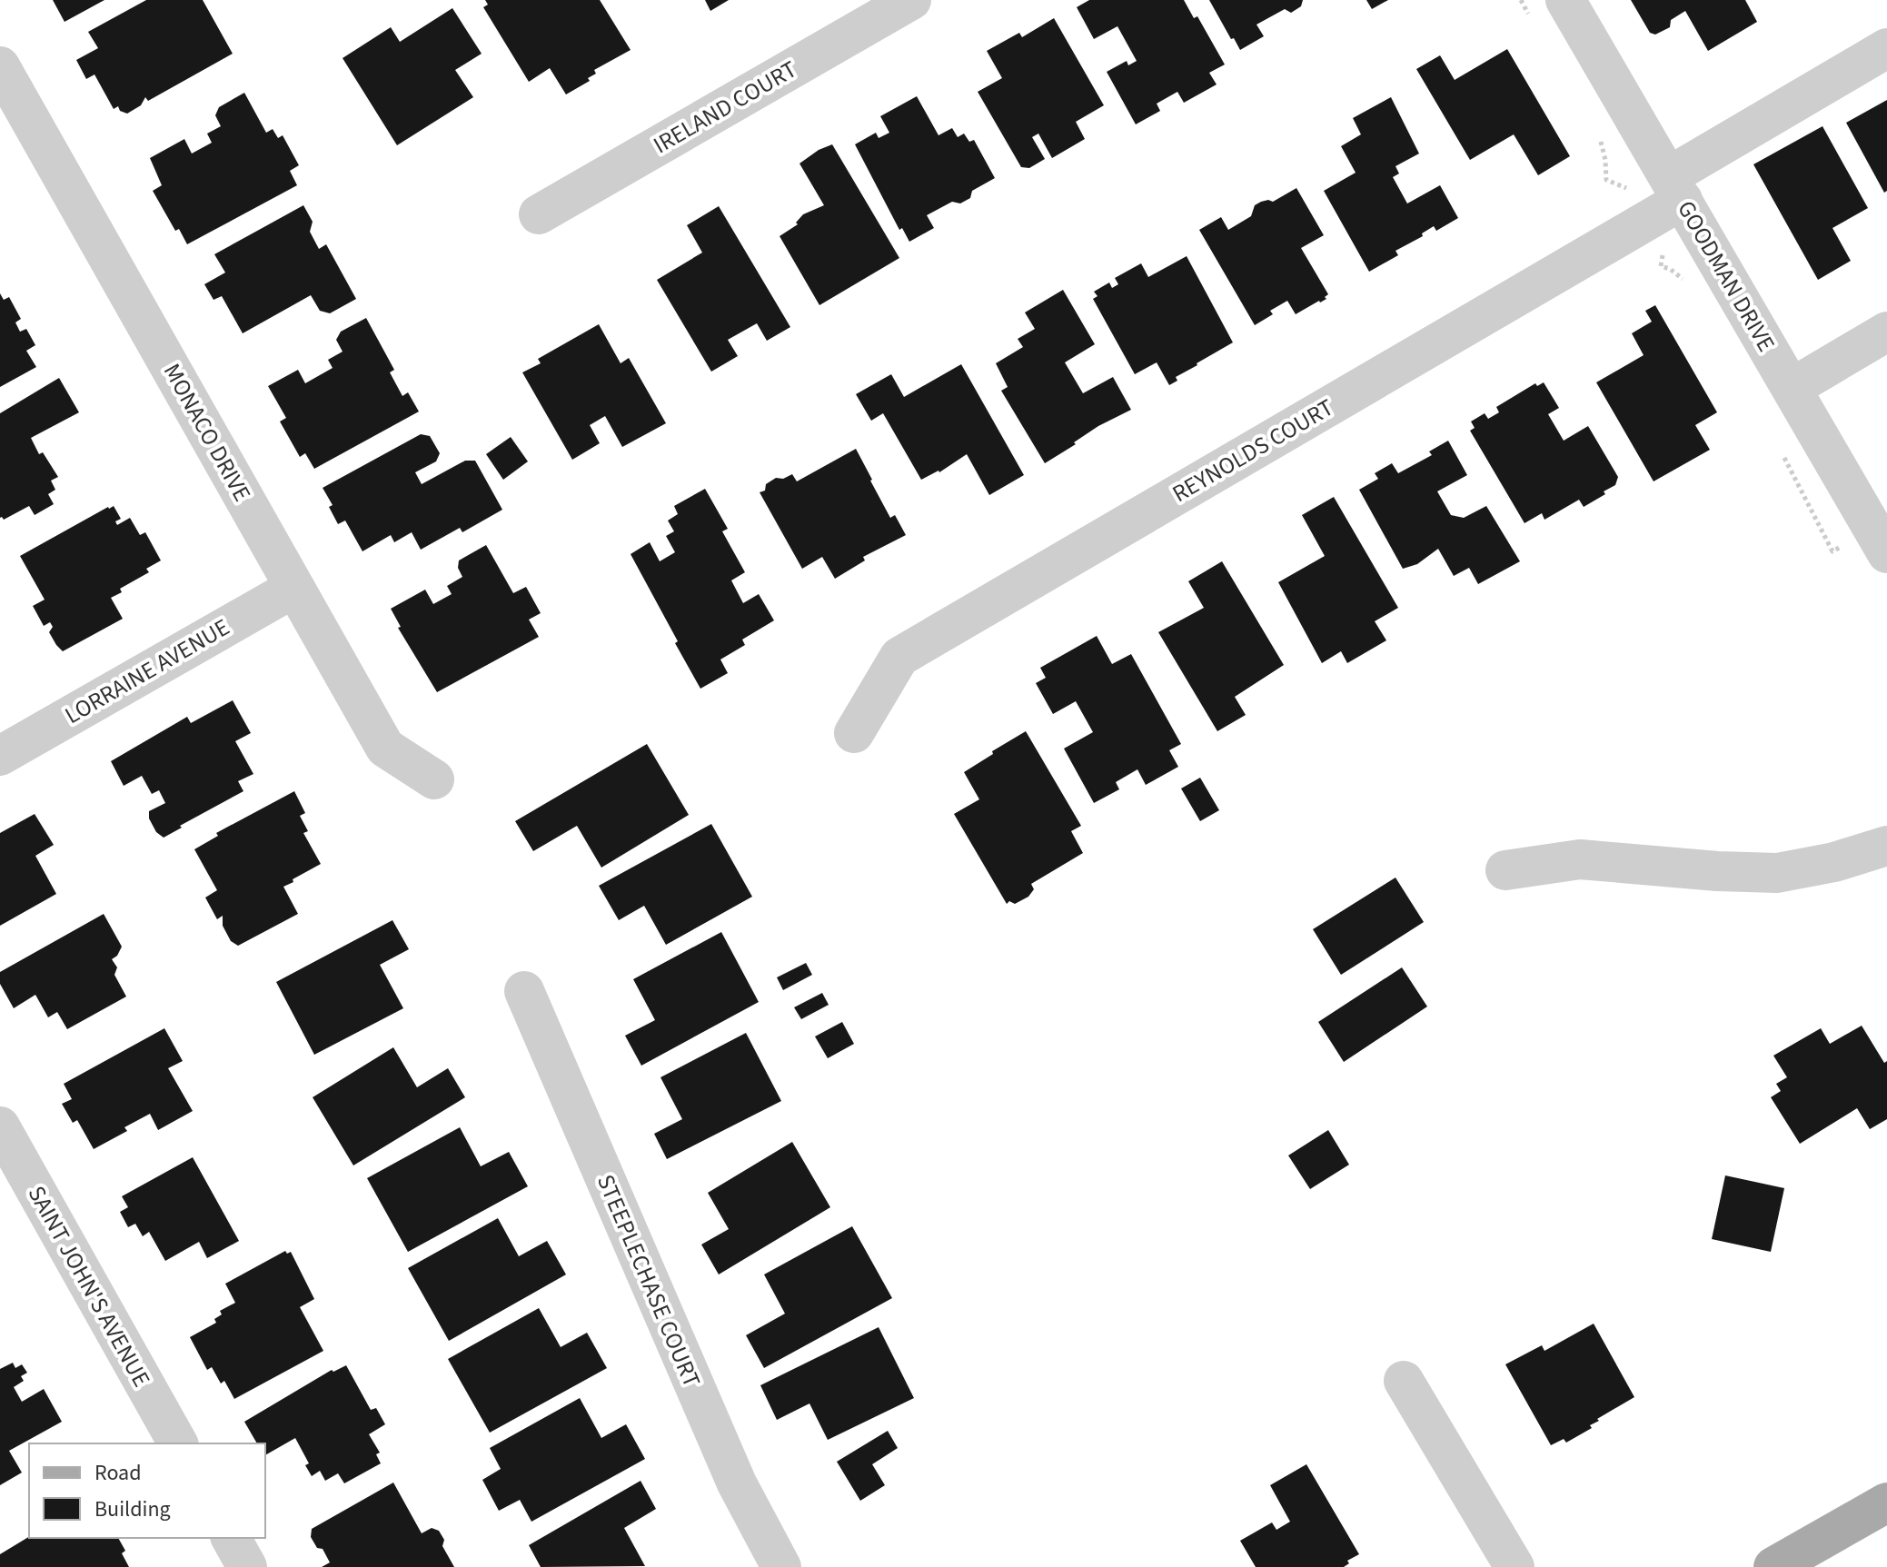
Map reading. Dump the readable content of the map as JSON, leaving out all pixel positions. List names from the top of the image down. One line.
{"streets":{"street":["IRELAND COURT","GOODMAN DRIVE","MONACO DRIVE","REYNOLDS COURT","LORRAINE AVENUE","STEEPLECHASE COURT","SAINT JOHN'S AVENUE"]},"crossings":[["GOODMAN DRIVE","REYNOLDS COURT"],["MONACO DRIVE","LORRAINE AVENUE"]],"legend":["Road","Building"]}
